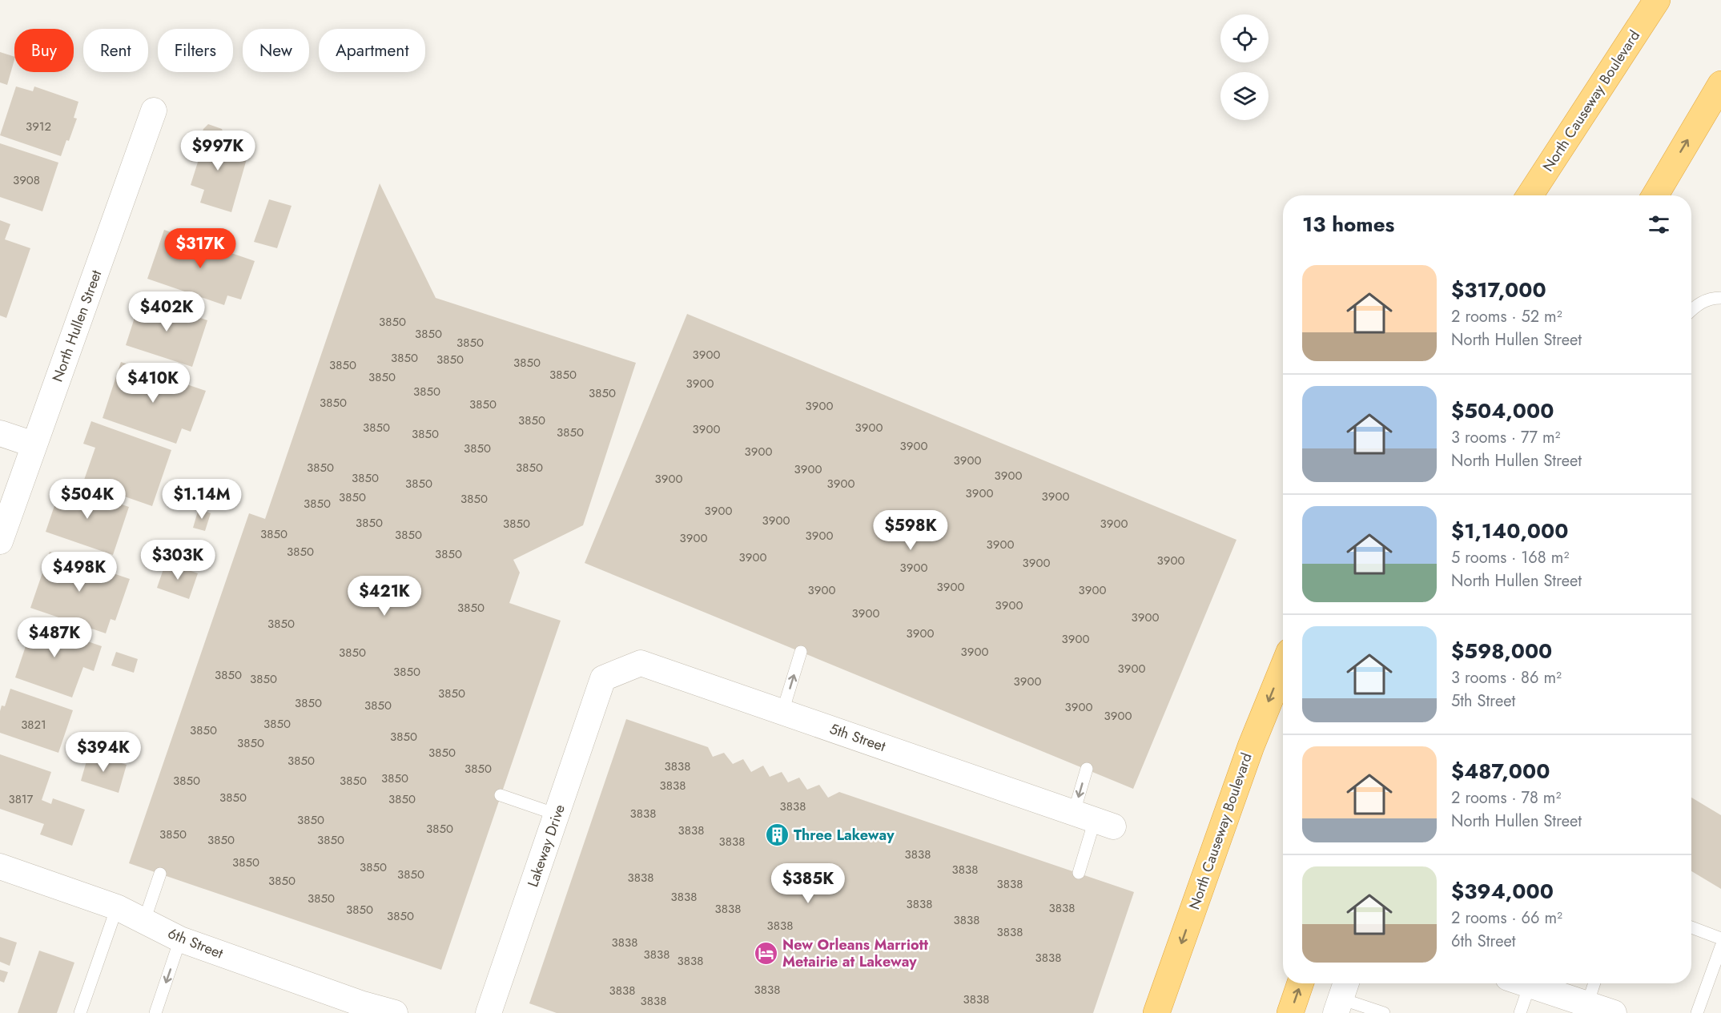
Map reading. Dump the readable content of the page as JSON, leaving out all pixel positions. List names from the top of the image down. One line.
{"streets":{"highway":["North Causeway Boulevard"],"street":["North Hullen Street","5th Street","Lakeway Drive","6th Street"]},"crossings":[["5th Street","Lakeway Drive"]],"one_way":["North Causeway Boulevard"],"places":{"building":["Three Lakeway"],"hotel":["New Orleans Marriott Metairie at Lakeway"]},"house_numbers":["3912","3908","3850","3850","3850","3900","3850","3850","3850","3850","3850","3850","3900","3850","3850","3850","3850","3900","3850","3850","3900","3900","3850","3850","3900","3850","3900","3900","3850","3850","3900","3900","3850","3900","3850","3900","3900","3900","3850","3850","3850","3900","3900","3850","3850","3900","3850","3850","3900","3900","3900","3850","3850","3900","3900","3900","3900","3900","3900","3900","3900","3850","3900","3900","3850","3900","3900","3900","3850","3900","3850","3850","3850","3900","3850","3850","3850","3900","3900","3850","3821","3850","3850","3850","3850","3850","3838","3850","3850","3850","3850","3838","3850","3817","3850","3838","3838","3850","3850","3838","3850","3850","3850","3838","3838","3850","3850","3838","3850","3838","3850","3838","3838","3850","3838","3838","3838","3850","3850","3838","3838","3838","3838","3838","3838","3838","3838","3838","3838","3838"],"page":{"chip":["Buy","Rent","Filters","New","Apartment"],"price":["$997K","$317K","$402K","$410K","$504K","$1.14M","$598K","$303K","$498K","$421K","$487K","$394K","$385K"],"heading":"13 homes","list":[{"name":"$317,000","note":"2 rooms · 52 m² · North Hullen Street"},{"name":"$504,000","note":"3 rooms · 77 m² · North Hullen Street"},{"name":"$1,140,000","note":"5 rooms · 168 m² · North Hullen Street"},{"name":"$598,000","note":"3 rooms · 86 m² · 5th Street"},{"name":"$487,000","note":"2 rooms · 78 m² · North Hullen Street"},{"name":"$394,000","note":"2 rooms · 66 m² · 6th Street"}]}}
